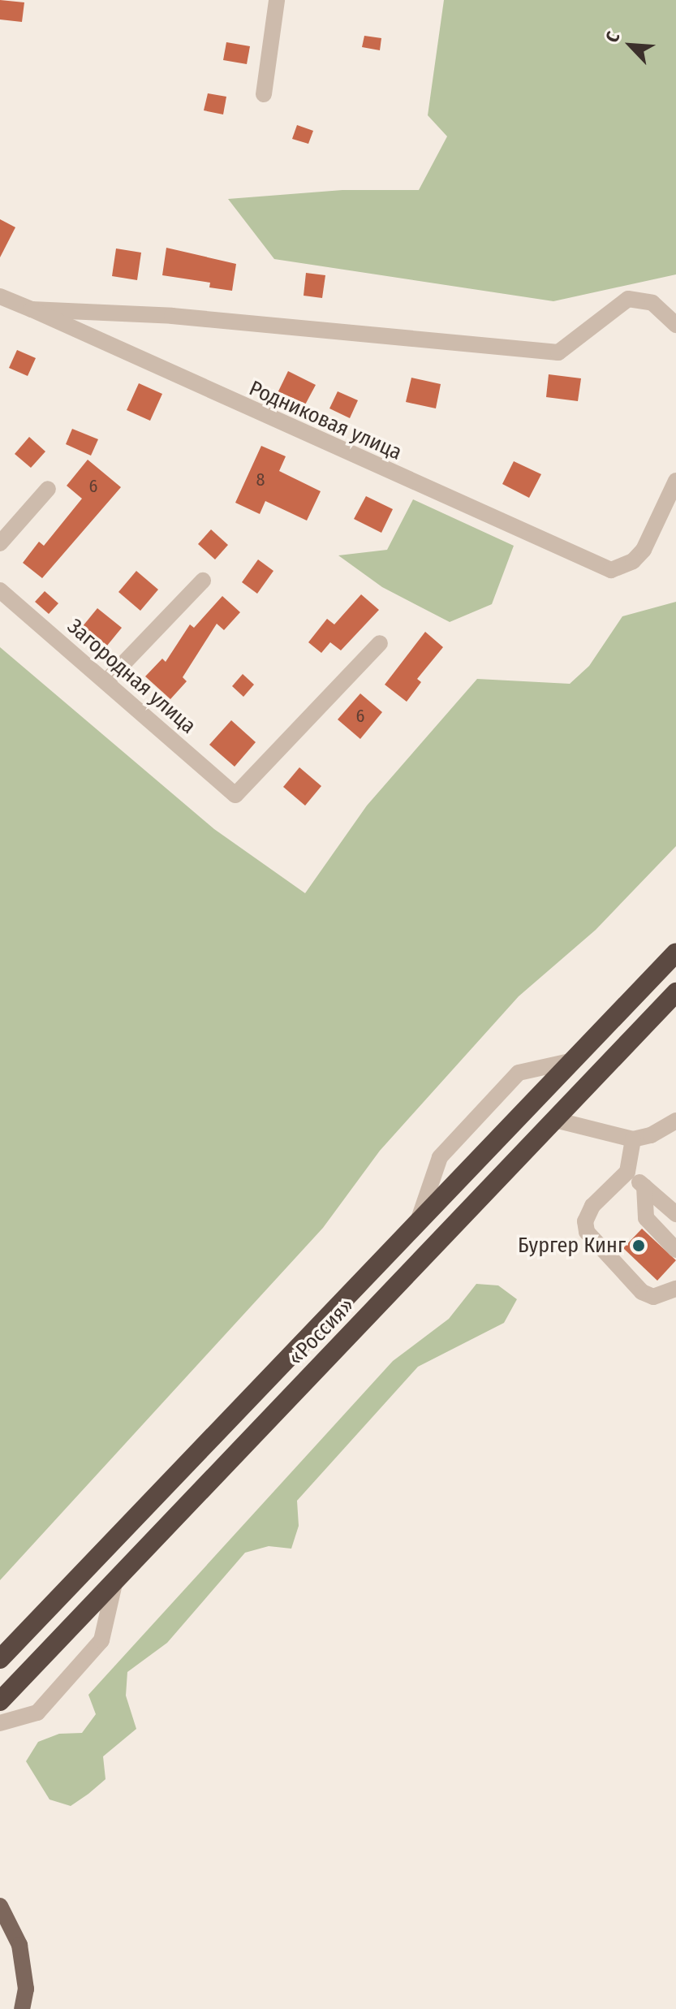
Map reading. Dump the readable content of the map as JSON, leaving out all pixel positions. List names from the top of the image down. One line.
{"streets":{"highway":["«Россия»"],"street":["Родниковая улица","Загородная улица"]},"places":["Бургер Кинг"],"house_numbers":["8","6","6"],"north":"top left"}
